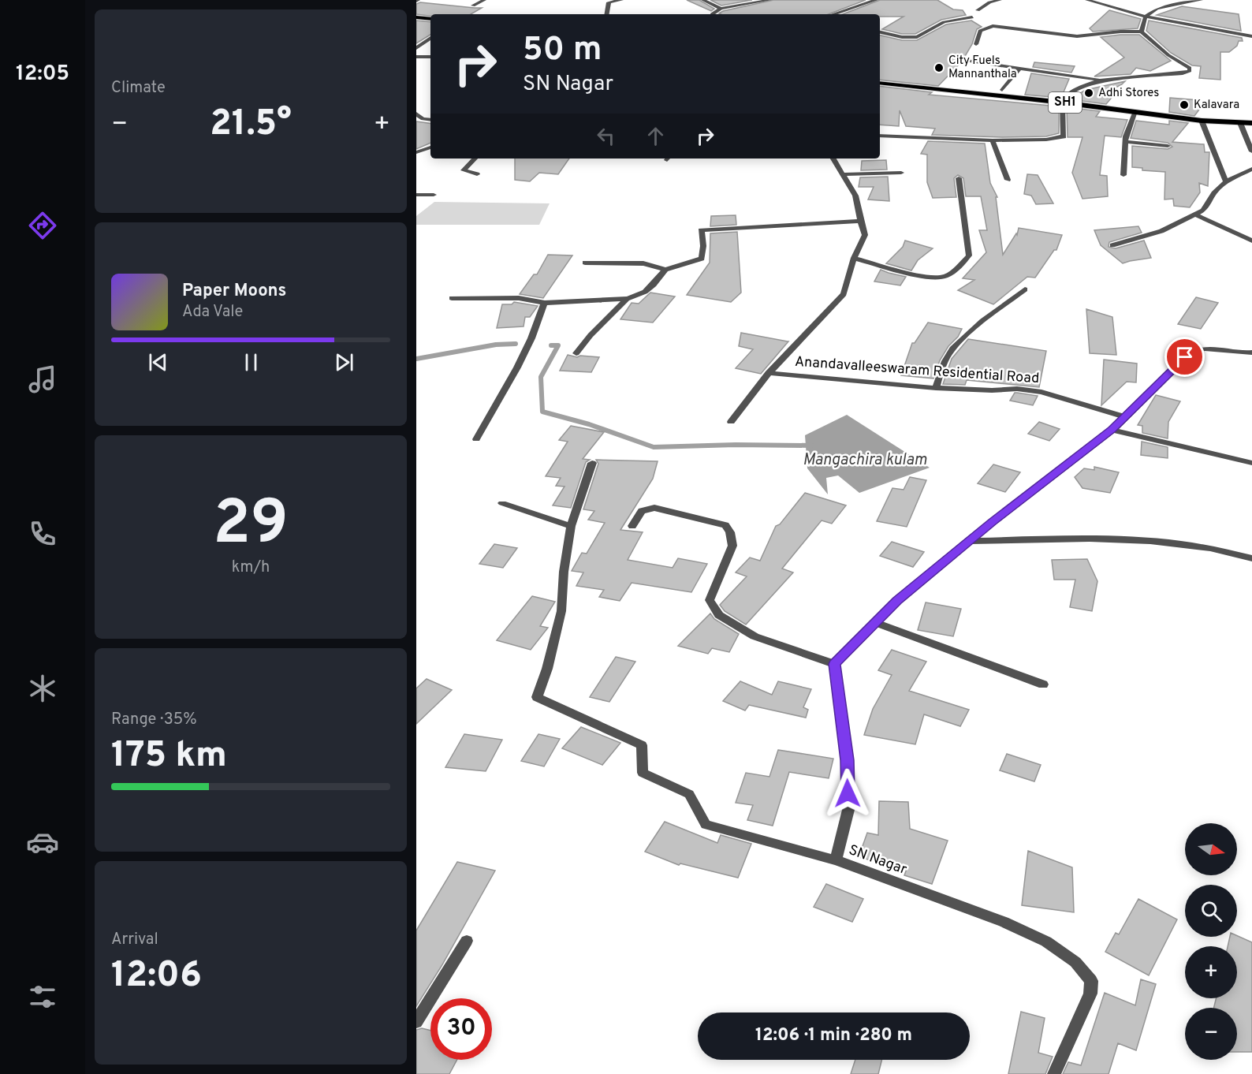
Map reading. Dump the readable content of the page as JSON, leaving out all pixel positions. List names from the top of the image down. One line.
{"streets":{"main road":["SH1"],"street":["Anandavalleeswaram Residential Road","SN Nagar"]},"water":["Mangachira kulam"],"places":["City Fuels Mannanthala","Adhi Stores","Kalavara"],"north":"right","page":{"tabs":"12:05","tile":["Climate",["29","km/h"],["Range · 35%","175 km"],["Arrival","12:06"]],"turn":["50 m","SN Nagar"],"heat":["−","21.5°","+"],"song":["Paper Moons","Ada Vale"],"map_buttons":["+","−"],"limit":"30","trip":"12:06 · 1 min · 280 m"}}
